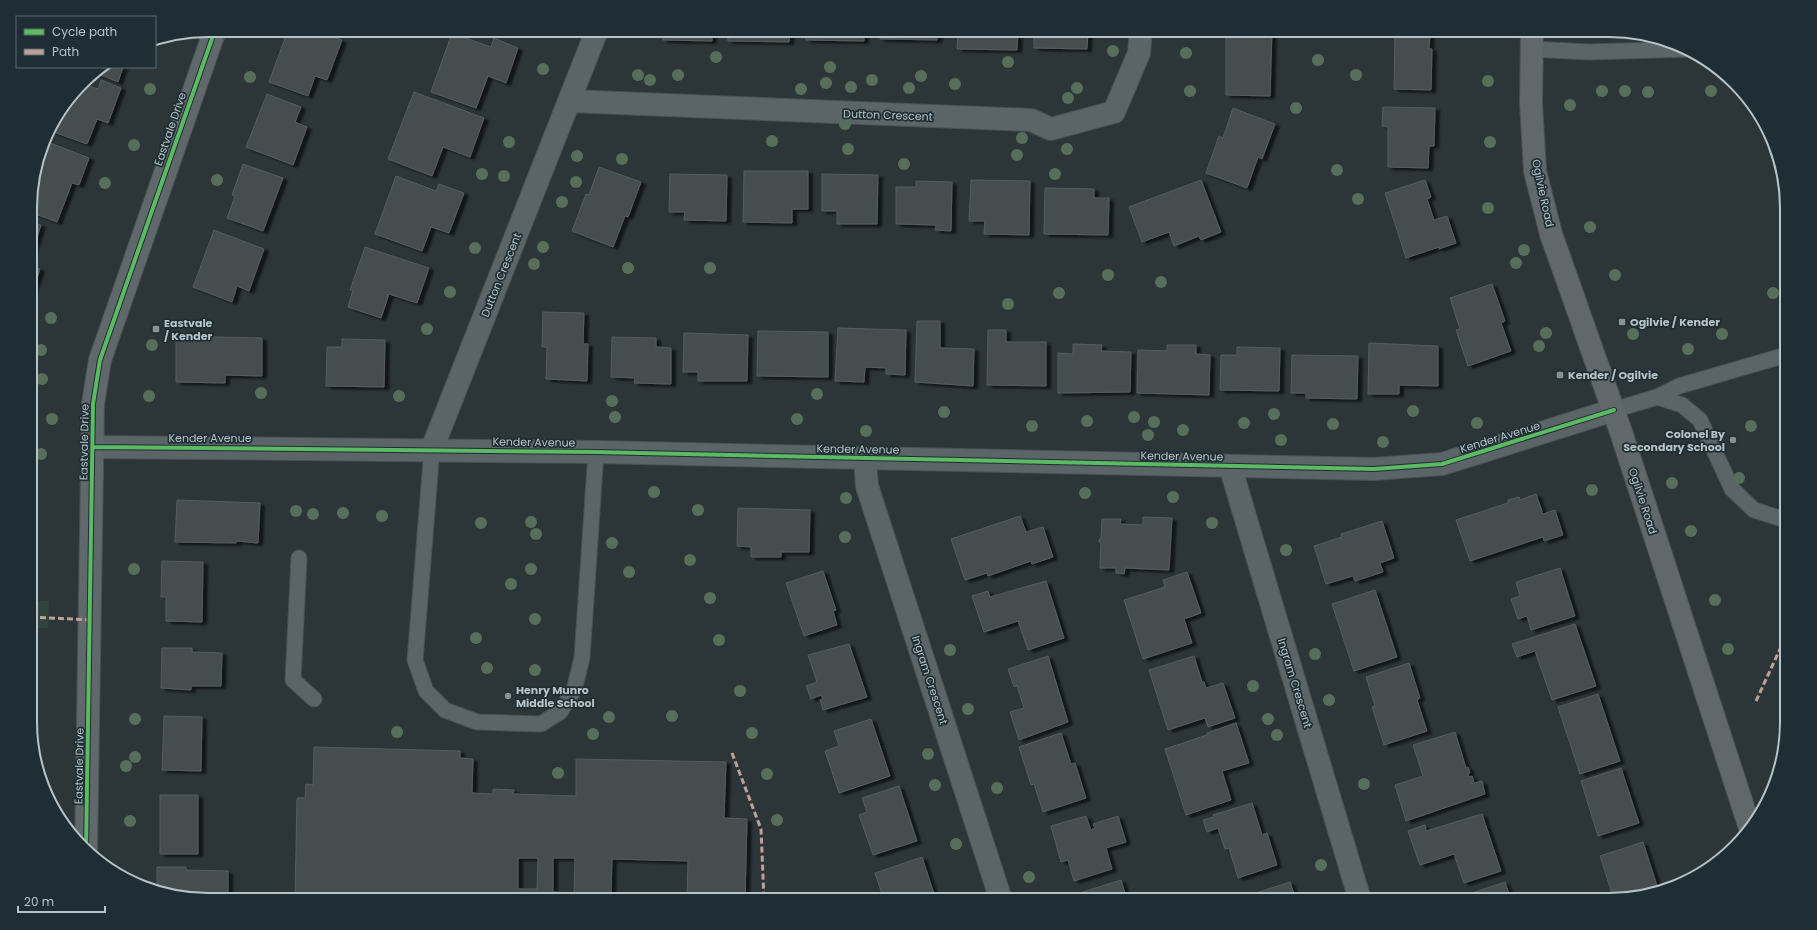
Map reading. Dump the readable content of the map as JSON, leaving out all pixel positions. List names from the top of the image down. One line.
{"streets":{"street":["Dutton Crescent","Eastvale Drive","Ogilvie Road","Kender Avenue","Ingram Crescent"]},"crossings":[["Dutton Crescent","Kender Avenue"],["Eastvale Drive","Kender Avenue"],["Ogilvie Road","Kender Avenue"],["Kender Avenue","Ingram Crescent"]],"places":{"transit":["Ogilvie / Kender","Eastvale / Kender","Kender / Ogilvie"],"other":["Colonel By Secondary School","Henry Munro Middle School"]},"legend":["Cycle path","Path"],"scale_bar":"20 m"}
